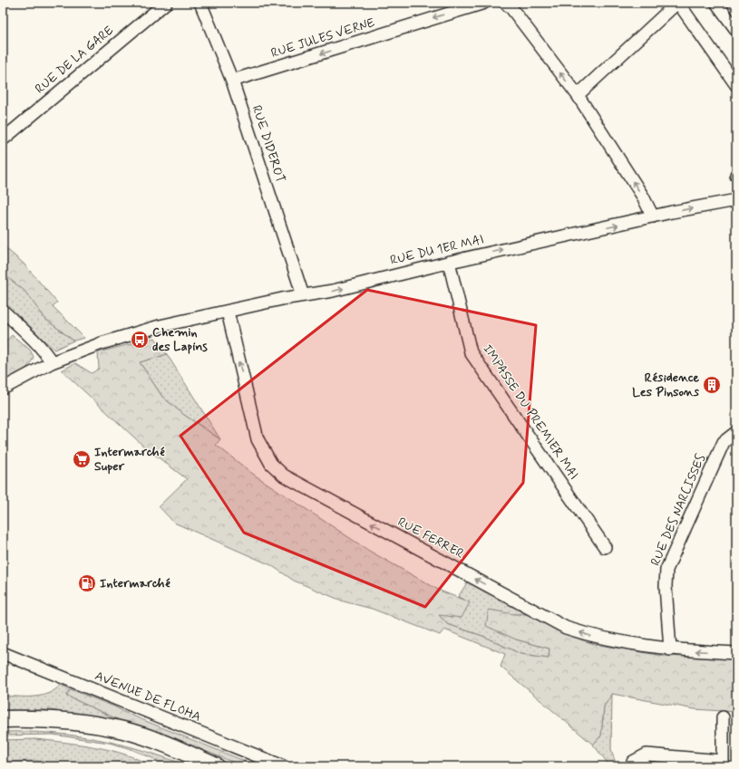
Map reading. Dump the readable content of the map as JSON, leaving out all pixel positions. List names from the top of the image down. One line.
{"streets":{"street":["RUE JULES VERNE","RUE DE LA GARE","RUE DIDEROT","RUE DU 1ER MAI","IMPASSE DU PREMIER MAI","RUE DES NARCISSES","RUE FERRER","AVENUE DE FLOHA"]},"crossings":[["RUE JULES VERNE","RUE DIDEROT"],["RUE DIDEROT","RUE DU 1ER MAI"],["RUE DU 1ER MAI","IMPASSE DU PREMIER MAI"],["RUE DU 1ER MAI","RUE FERRER"],["RUE DES NARCISSES","RUE FERRER"]],"one_way":["RUE JULES VERNE","RUE DU 1ER MAI","RUE FERRER"],"places":{"bus stop":["Chemin des Lapins"],"building":["Résidence Les Pinsons"],"supermarket":["Intermarché Super"],"fuel station":["Intermarché"]}}
